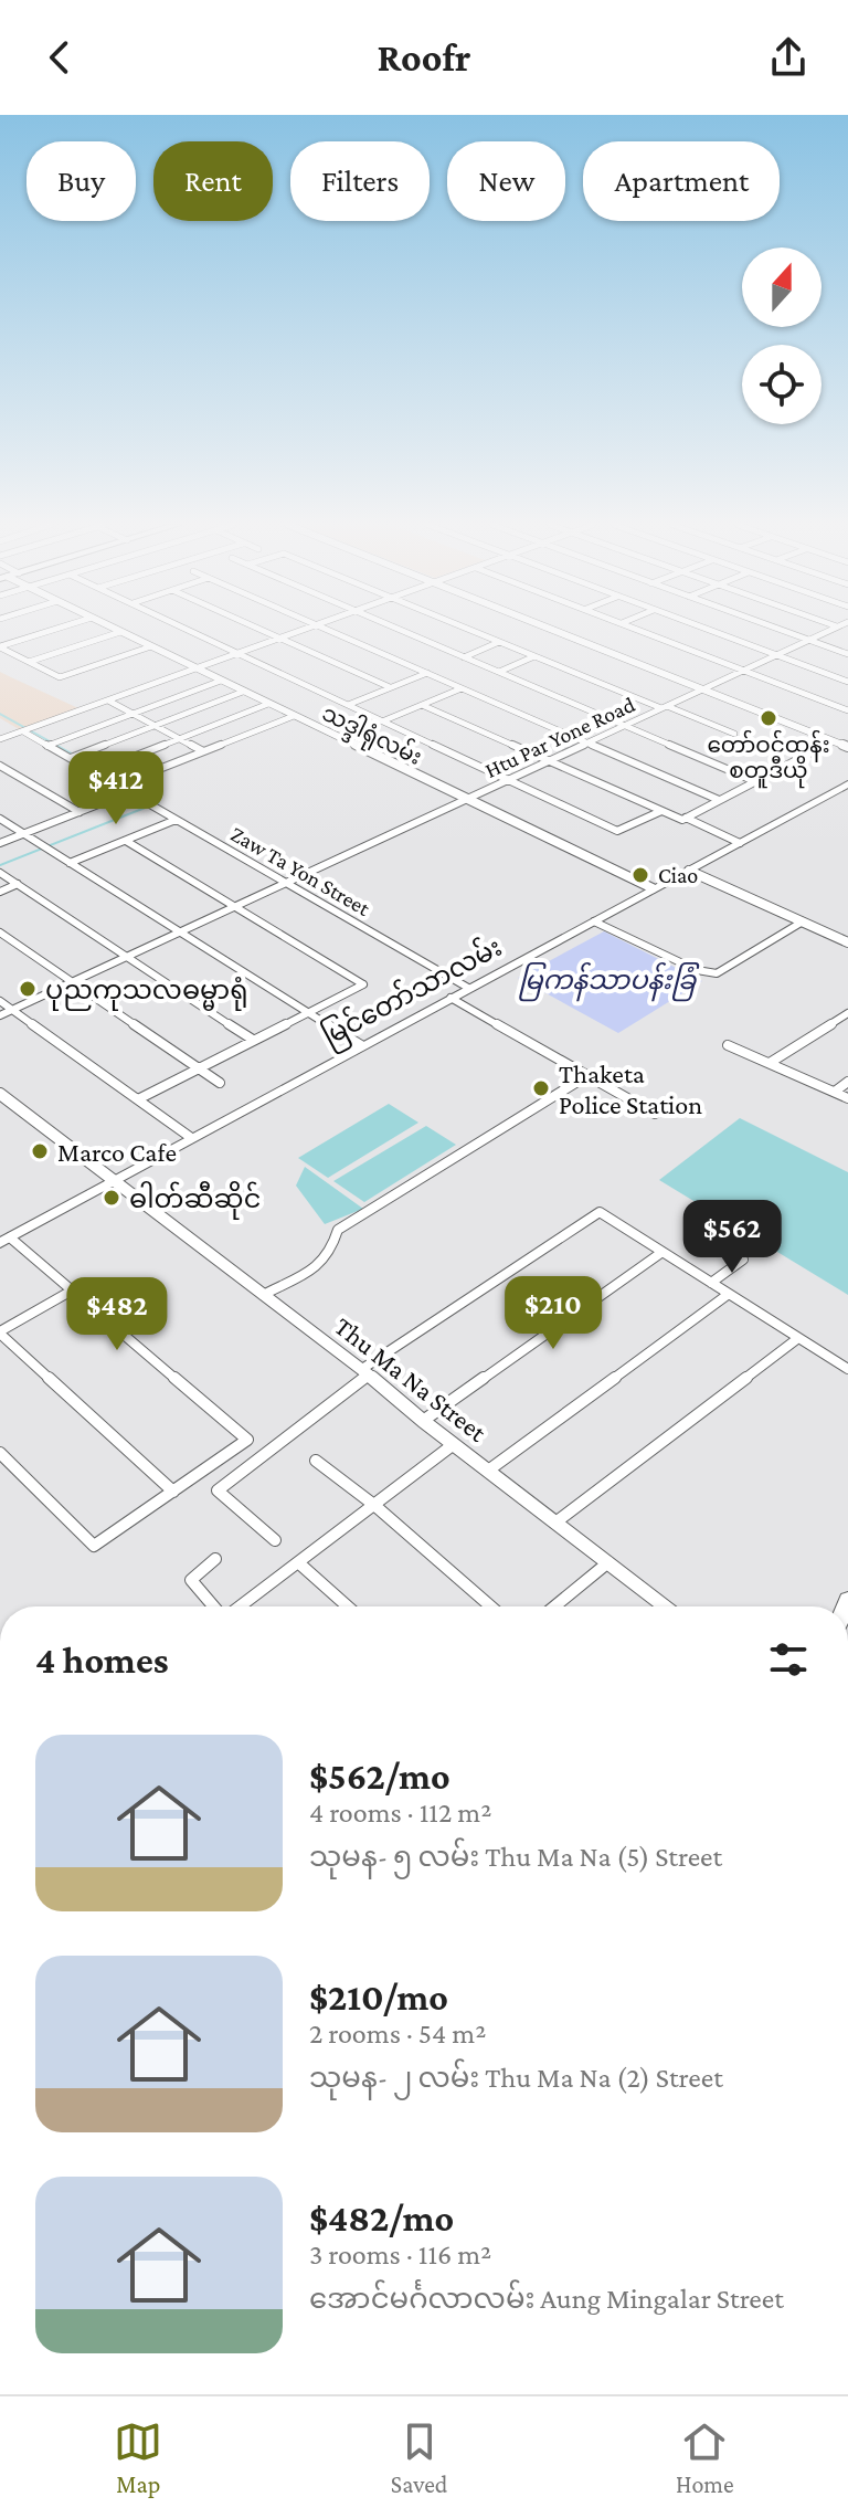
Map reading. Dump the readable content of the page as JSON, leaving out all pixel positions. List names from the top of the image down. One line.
{"streets":{"main road":["မြင်တော်သာလမ်း"],"street":["သဒ္ဒါရုံလမ်း","Htu Par Yone Road","Zaw Ta Yon Street","Thu Ma Na Street"]},"crossings":[["သဒ္ဒါရုံလမ်း","Htu Par Yone Road"],["သဒ္ဒါရုံလမ်း","မြင်တော်သာလမ်း"],["Htu Par Yone Road","Zaw Ta Yon Street"],["Zaw Ta Yon Street","မြင်တော်သာလမ်း"],["မြင်တော်သာလမ်း","Thu Ma Na Street"]],"parks":["မြကန်သာပန်းခြံ"],"places":["တော်ဝင်ထွန်း စတူဒီယို","Ciao","ပုညကုသလဓမ္မာရုံ","Thaketa Police Station","Marco Cafe","ဓါတ်ဆီဆိုင်"],"north":"top","page":{"header":"Roofr","chip":["Buy","Rent","Filters","New","Apartment"],"price":["$412","$562","$210","$482"],"heading":"4 homes","list":[{"name":"$562/mo","note":"4 rooms · 112 m² · သုမန- ၅ လမ်း Thu Ma Na (5) Street"},{"name":"$210/mo","note":"2 rooms · 54 m² · သုမန- ၂ လမ်း Thu Ma Na (2) Street"},{"name":"$482/mo","note":"3 rooms · 116 m² · အောင်မင်္ဂလာလမ်း Aung Mingalar Street"}],"tabs":["Map","Saved","Home"]}}
